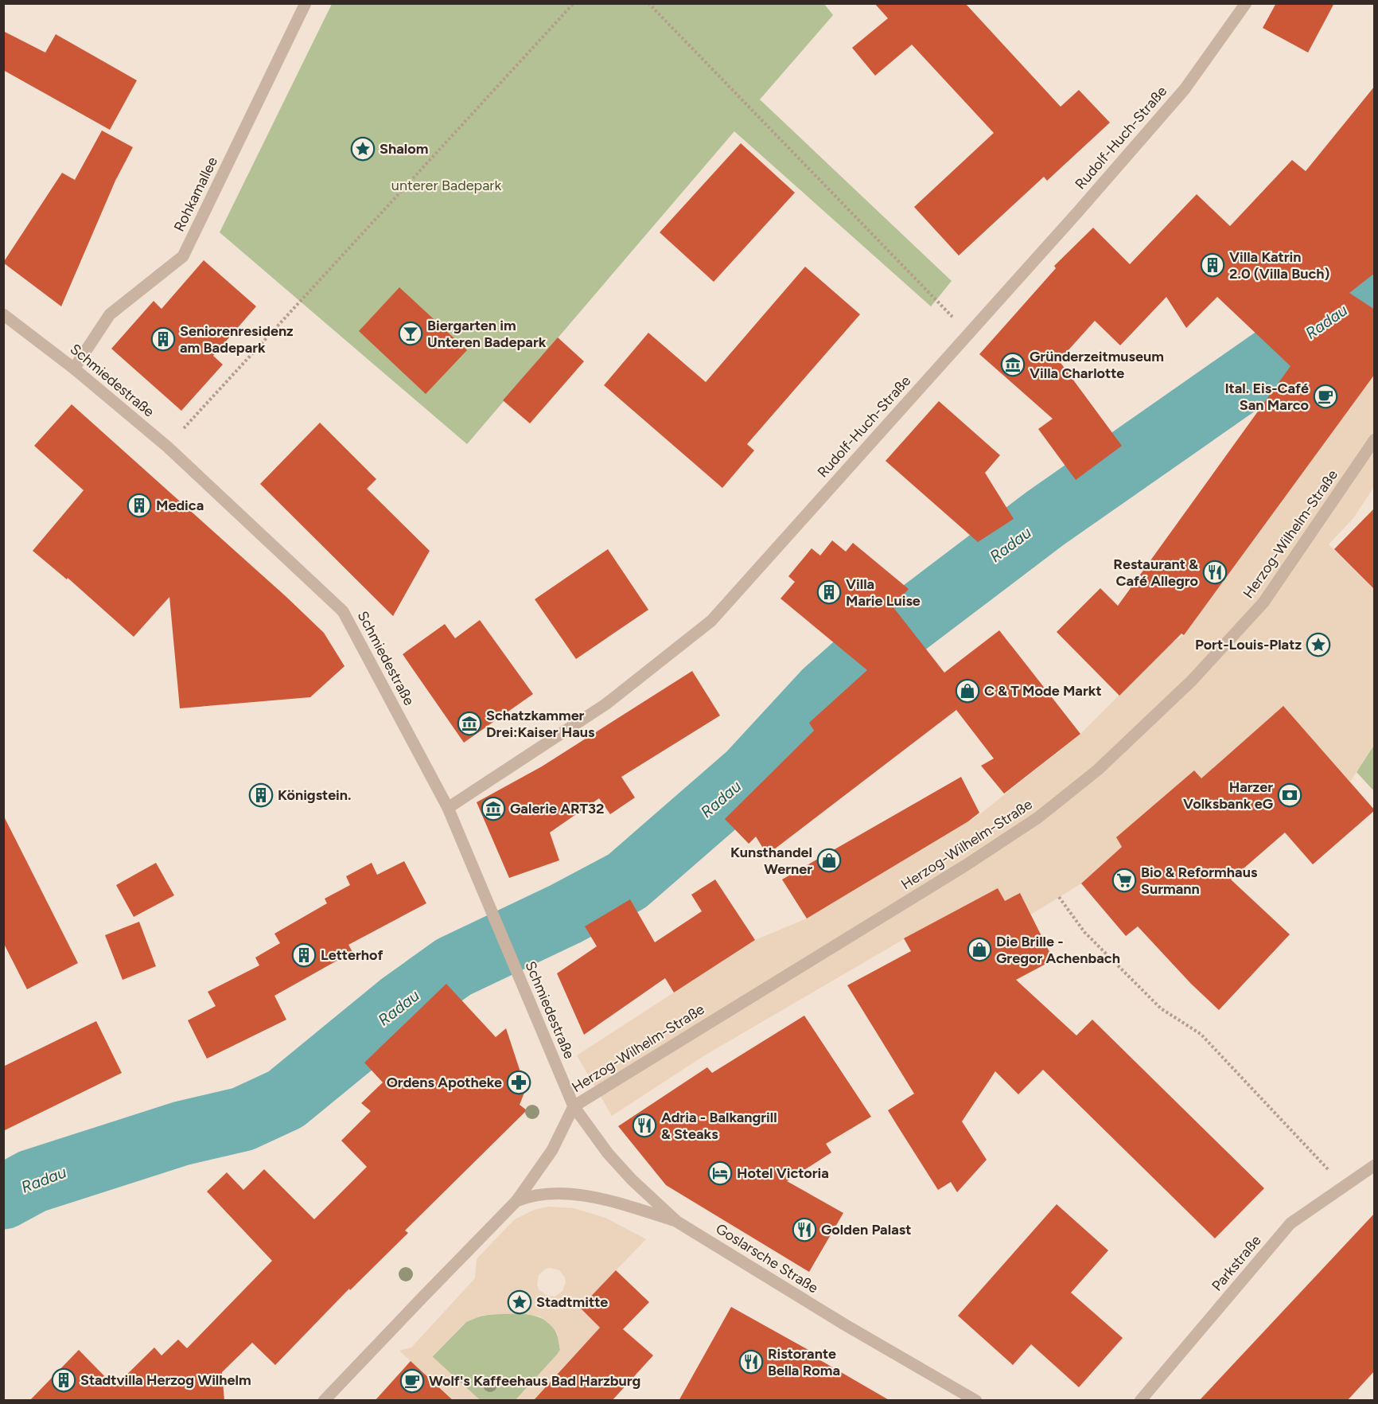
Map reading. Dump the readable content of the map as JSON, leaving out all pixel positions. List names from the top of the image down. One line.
{"streets":{"street":["Rudolf-Huch-Straße","Rohkamallee","Schmiedestraße","Herzog-Wilhelm-Straße","Goslarsche Straße","Parkstraße"]},"crossings":[["Rudolf-Huch-Straße","Schmiedestraße"],["Rohkamallee","Schmiedestraße"],["Schmiedestraße","Herzog-Wilhelm-Straße"],["Schmiedestraße","Goslarsche Straße"],["Herzog-Wilhelm-Straße","Goslarsche Straße"]],"water":["Radau"],"parks":["unterer Badepark"],"places":{"place":["Shalom","Port-Louis-Platz","Stadtmitte"],"building":["Villa Katrin 2.0 (Villa Buch)","Seniorenresidenz am Badepark","Medica","Villa Marie Luise","Königstein.","Letterhof","Stadtvilla Herzog Wilhelm"],"bar":["Biergarten im Unteren Badepark"],"museum":["Gründerzeitmuseum Villa Charlotte","Schatzkammer Drei:Kaiser Haus","Galerie ART32"],"cafe":["Ital. Eis-Café San Marco","Wolf's Kaffeehaus Bad Harzburg"],"restaurant":["Restaurant & Café Allegro","Adria - Balkangrill & Steaks","Golden Palast","Ristorante Bella Roma"],"shop":["C & T Mode Markt","Kunsthandel Werner","Die Brille - Gregor Achenbach"],"bank":["Harzer Volksbank eG"],"supermarket":["Bio & Reformhaus Surmann"],"pharmacy":["Ordens Apotheke"],"hotel":["Hotel Victoria"]}}
